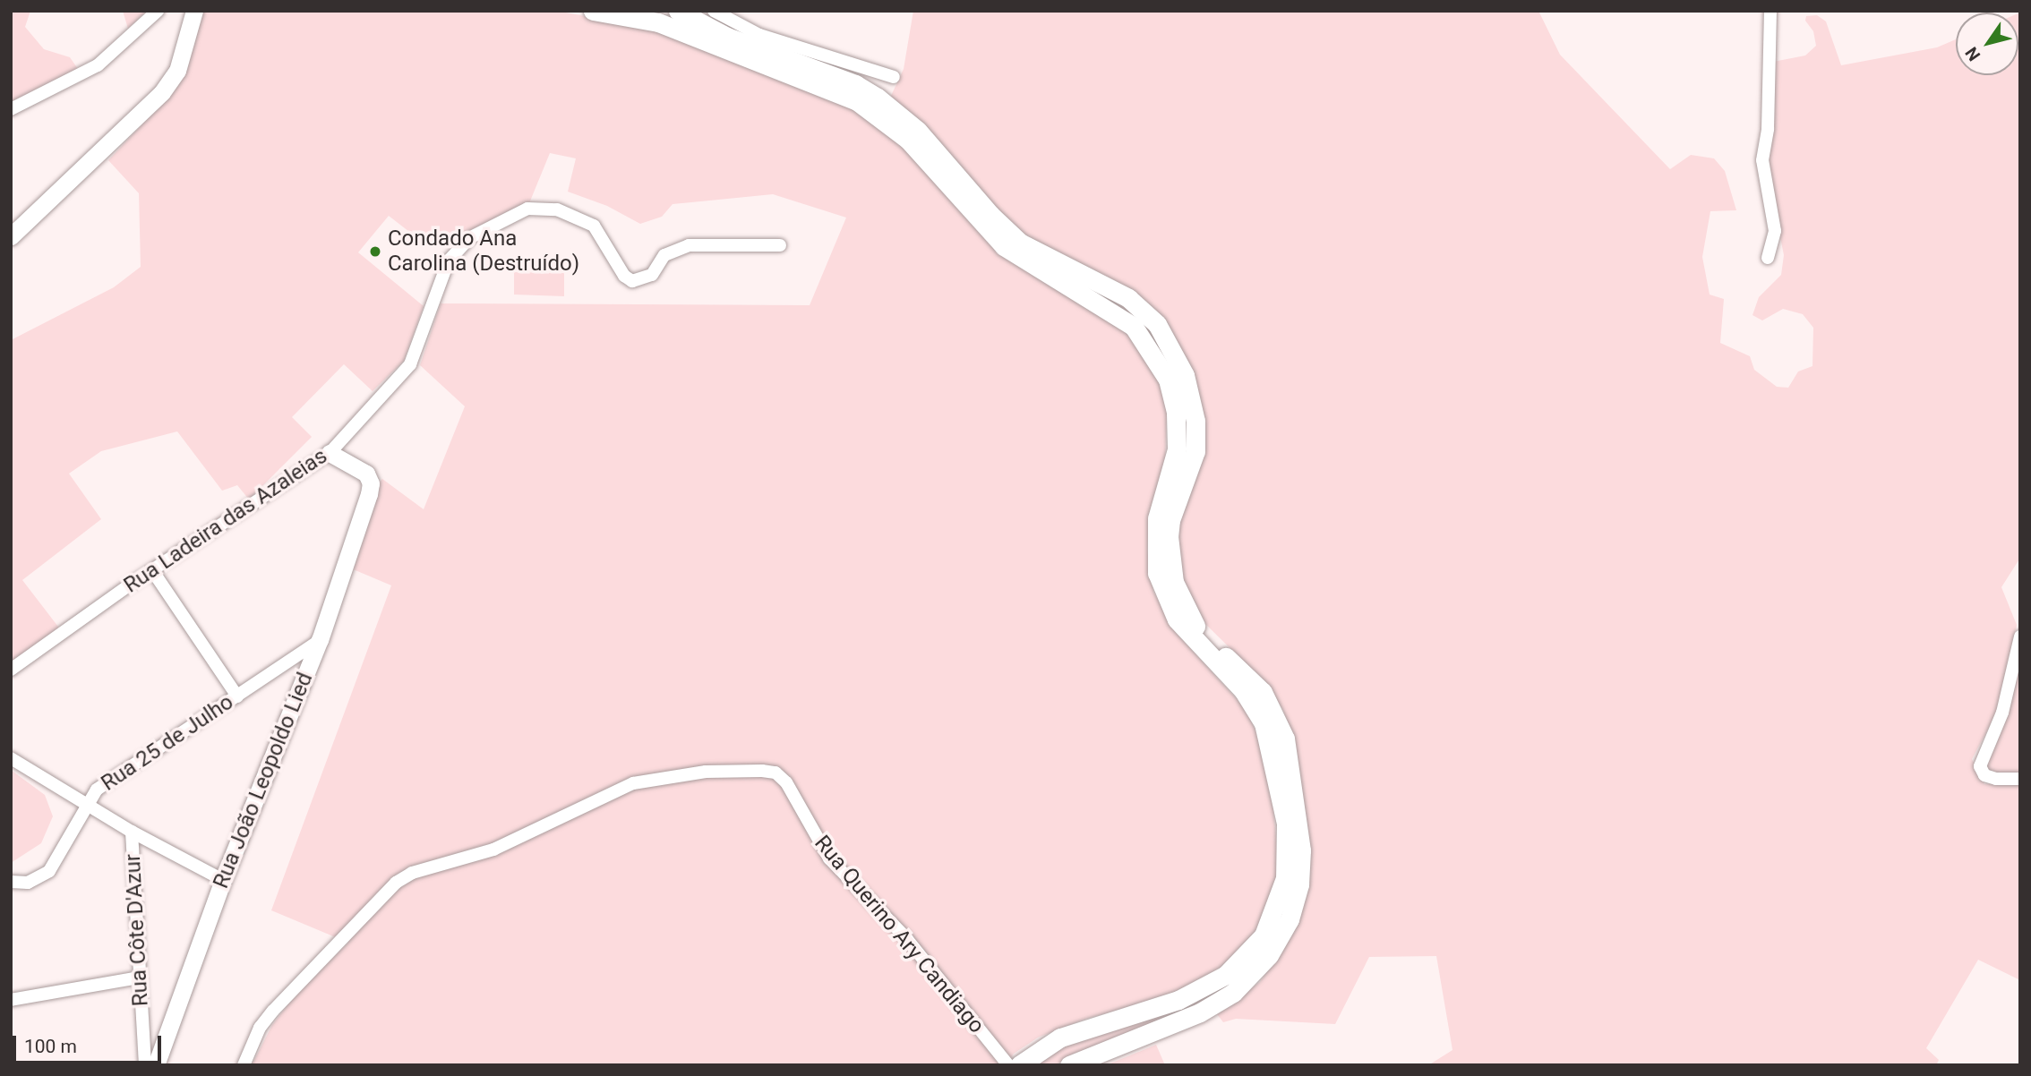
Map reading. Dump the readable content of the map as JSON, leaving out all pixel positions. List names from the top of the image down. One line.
{"streets":{"street":["Rua Ladeira das Azaleias","Rua 25 de Julho","Rua João Leopoldo Lied","Rua Côte D'Azur","Rua Querino Ary Candiago"]},"crossings":[["Rua Ladeira das Azaleias","Rua João Leopoldo Lied"],["Rua 25 de Julho","Rua João Leopoldo Lied"]],"places":["Condado Ana Carolina (Destruído)"],"scale_bar":"100 m","north":"bottom left"}
